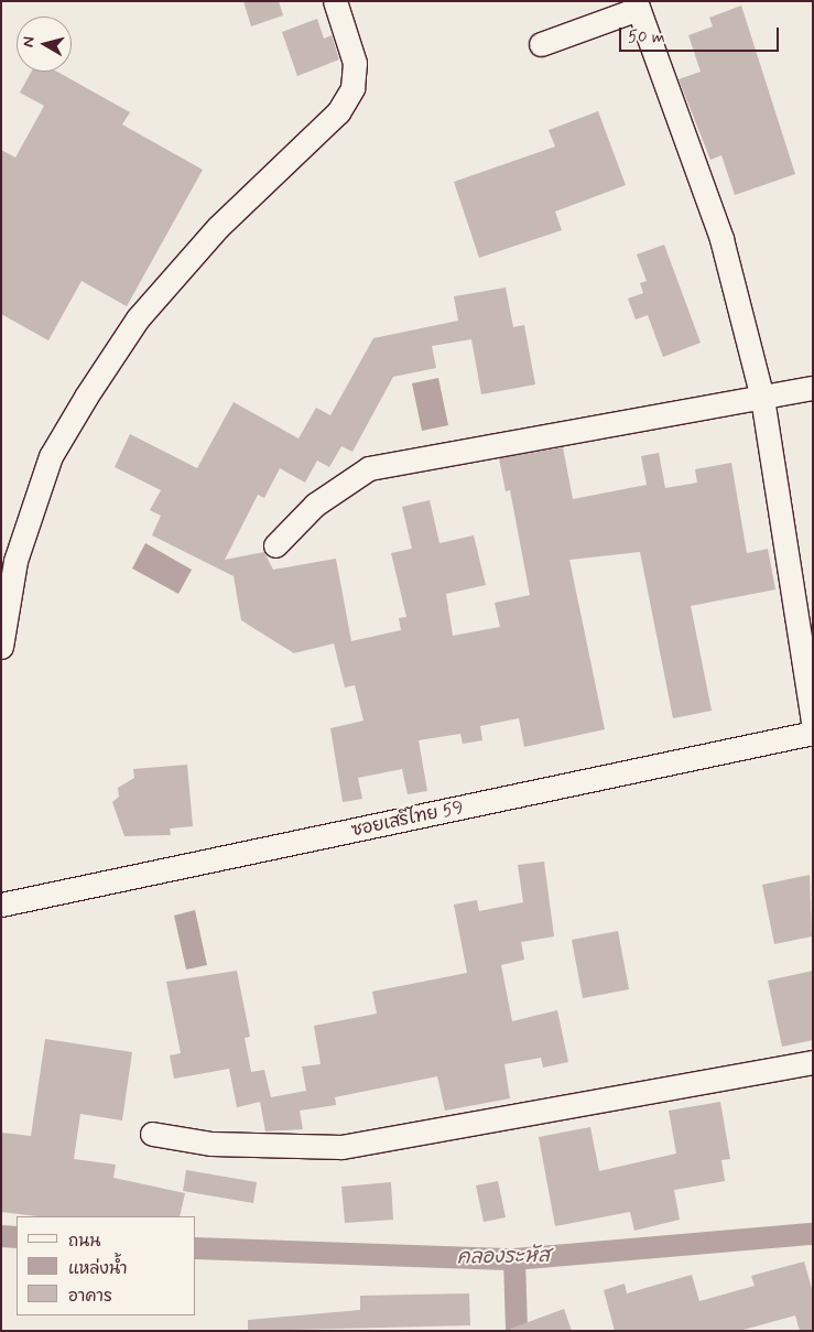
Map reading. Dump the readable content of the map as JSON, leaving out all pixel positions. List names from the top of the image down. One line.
{"streets":{"street":["ซอยเสรีไทย 59"]},"water":["คลองระหัส"],"legend":["ถนน","แหล่งน้ำ","อาคาร"],"scale_bar":"50 m","north":"left"}
